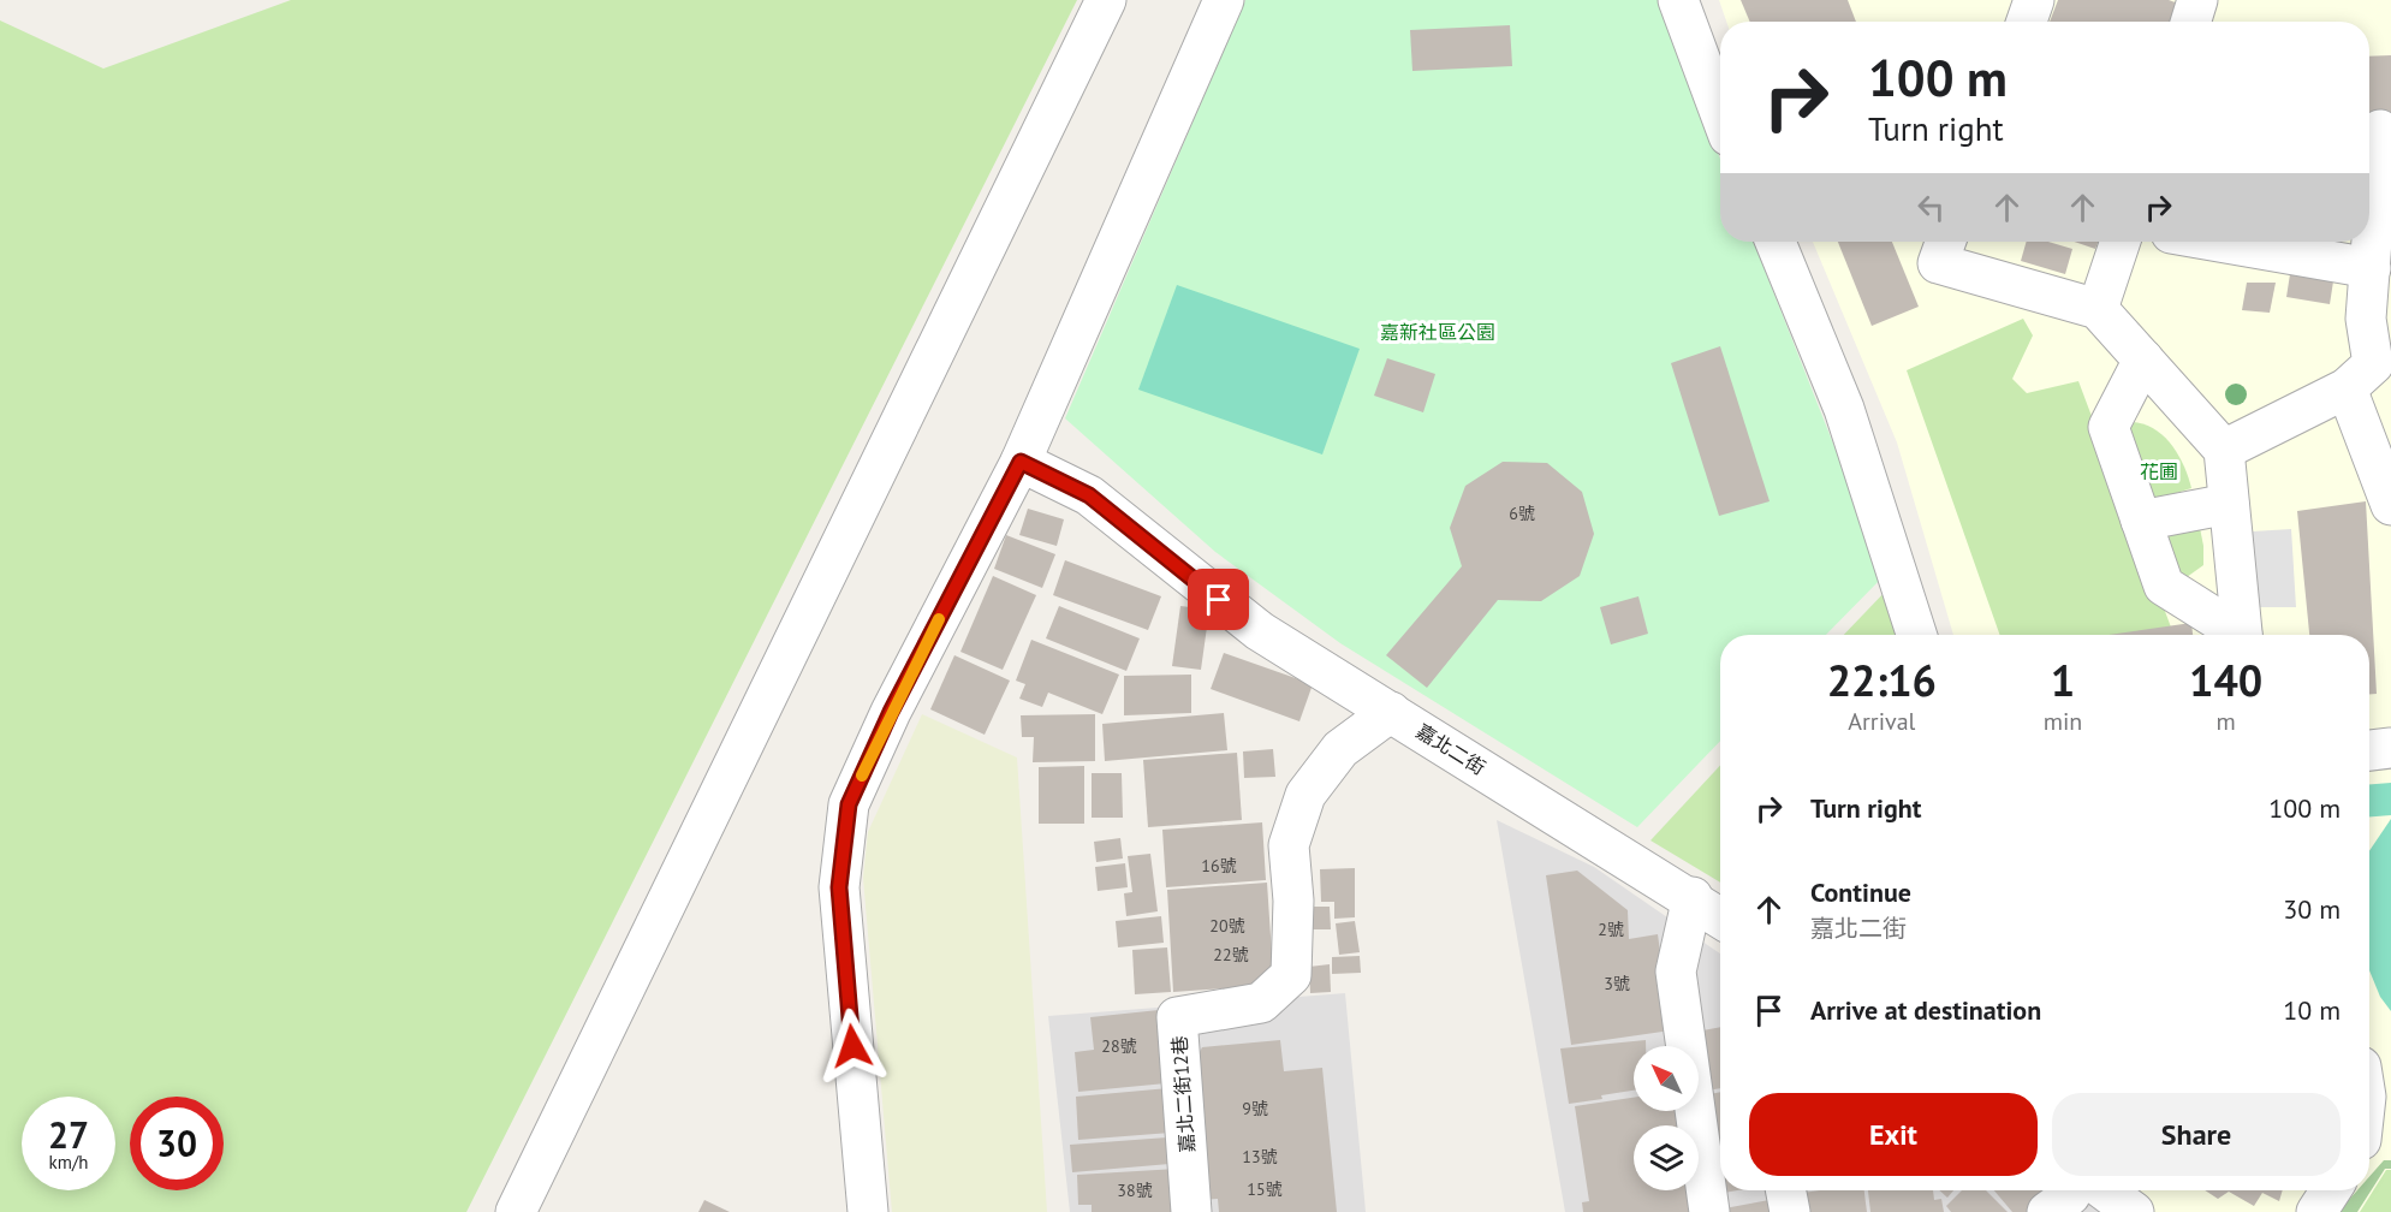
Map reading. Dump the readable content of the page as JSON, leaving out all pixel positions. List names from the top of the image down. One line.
{"streets":{"street":["嘉北二街","嘉北二街12巷"]},"crossings":[["嘉北二街","嘉北二街12巷"]],"parks":["嘉新社區公園","花圃"],"house_numbers":["6號","16號","20號","2號","22號","3號","28號","9號","13號","15號","38號"],"north":"top left","page":{"turn":["100 m","Turn right"],"eta":["22:16","Arrival","1","min","140","m"],"list":[{"name":"Turn right","value":"100 m"},{"name":"Continue","note":"嘉北二街","value":"30 m"},{"name":"Arrive at destination","value":"10 m"}],"buttons":["Exit","Share"],"speed":"27 km/h","limit":"30"}}
